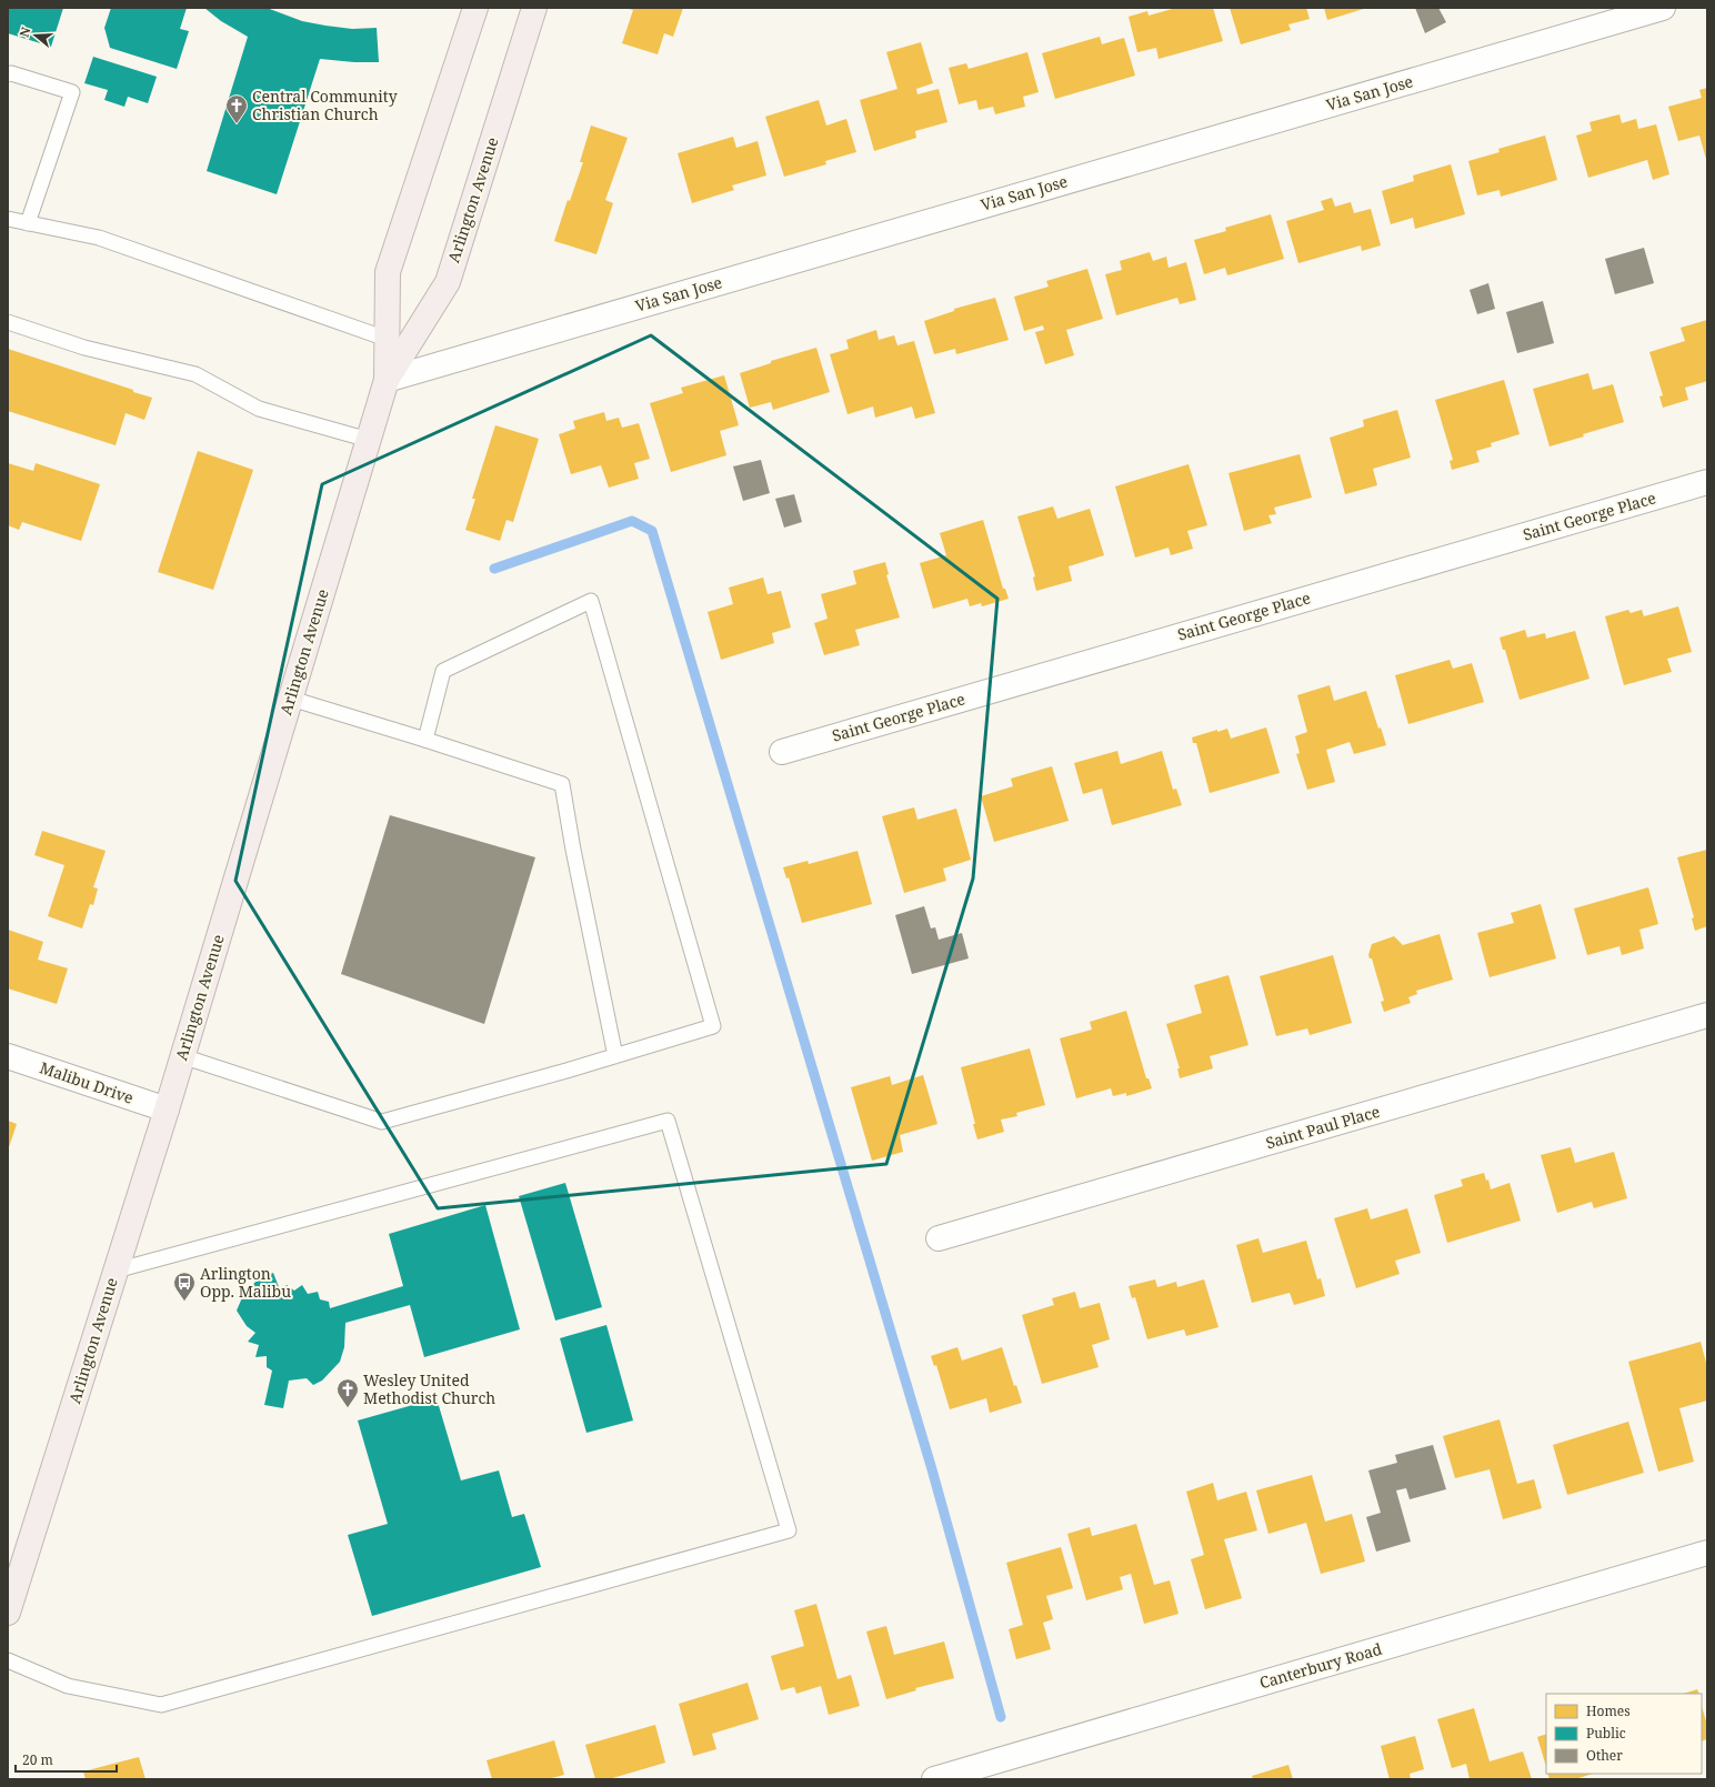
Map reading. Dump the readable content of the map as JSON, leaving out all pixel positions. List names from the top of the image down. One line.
{"streets":{"main road":["Arlington Avenue"],"street":["Via San Jose","Saint George Place","Malibu Drive","Saint Paul Place","Canterbury Road"]},"crossings":[["Via San Jose","Arlington Avenue"],["Arlington Avenue","Malibu Drive"]],"places":{"church":["Central Community Christian Church","Wesley United Methodist Church"],"bus stop":["Arlington Opp. Malibu"]},"legend":["Homes","Public","Other"],"scale_bar":"20 m","north":"left"}
